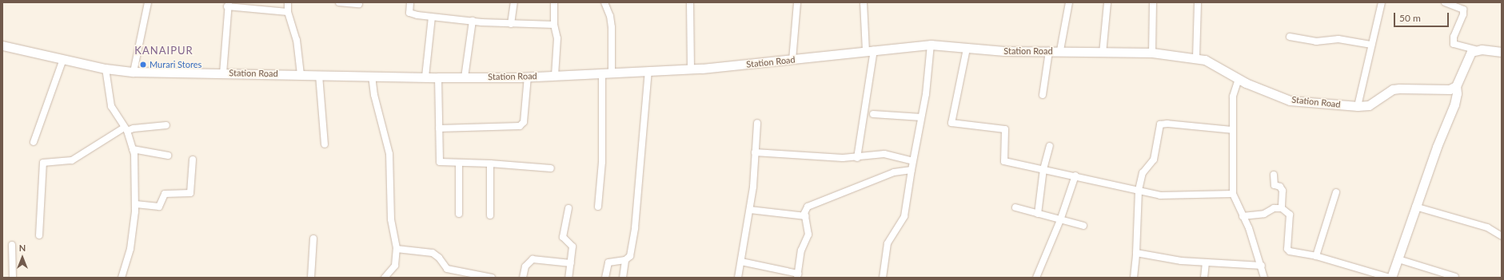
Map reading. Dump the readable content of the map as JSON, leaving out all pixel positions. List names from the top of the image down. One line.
{"streets":{"main road":["Station Road"]},"districts":["KANAIPUR"],"places":["Murari Stores"],"scale_bar":"50 m","north":"top"}
